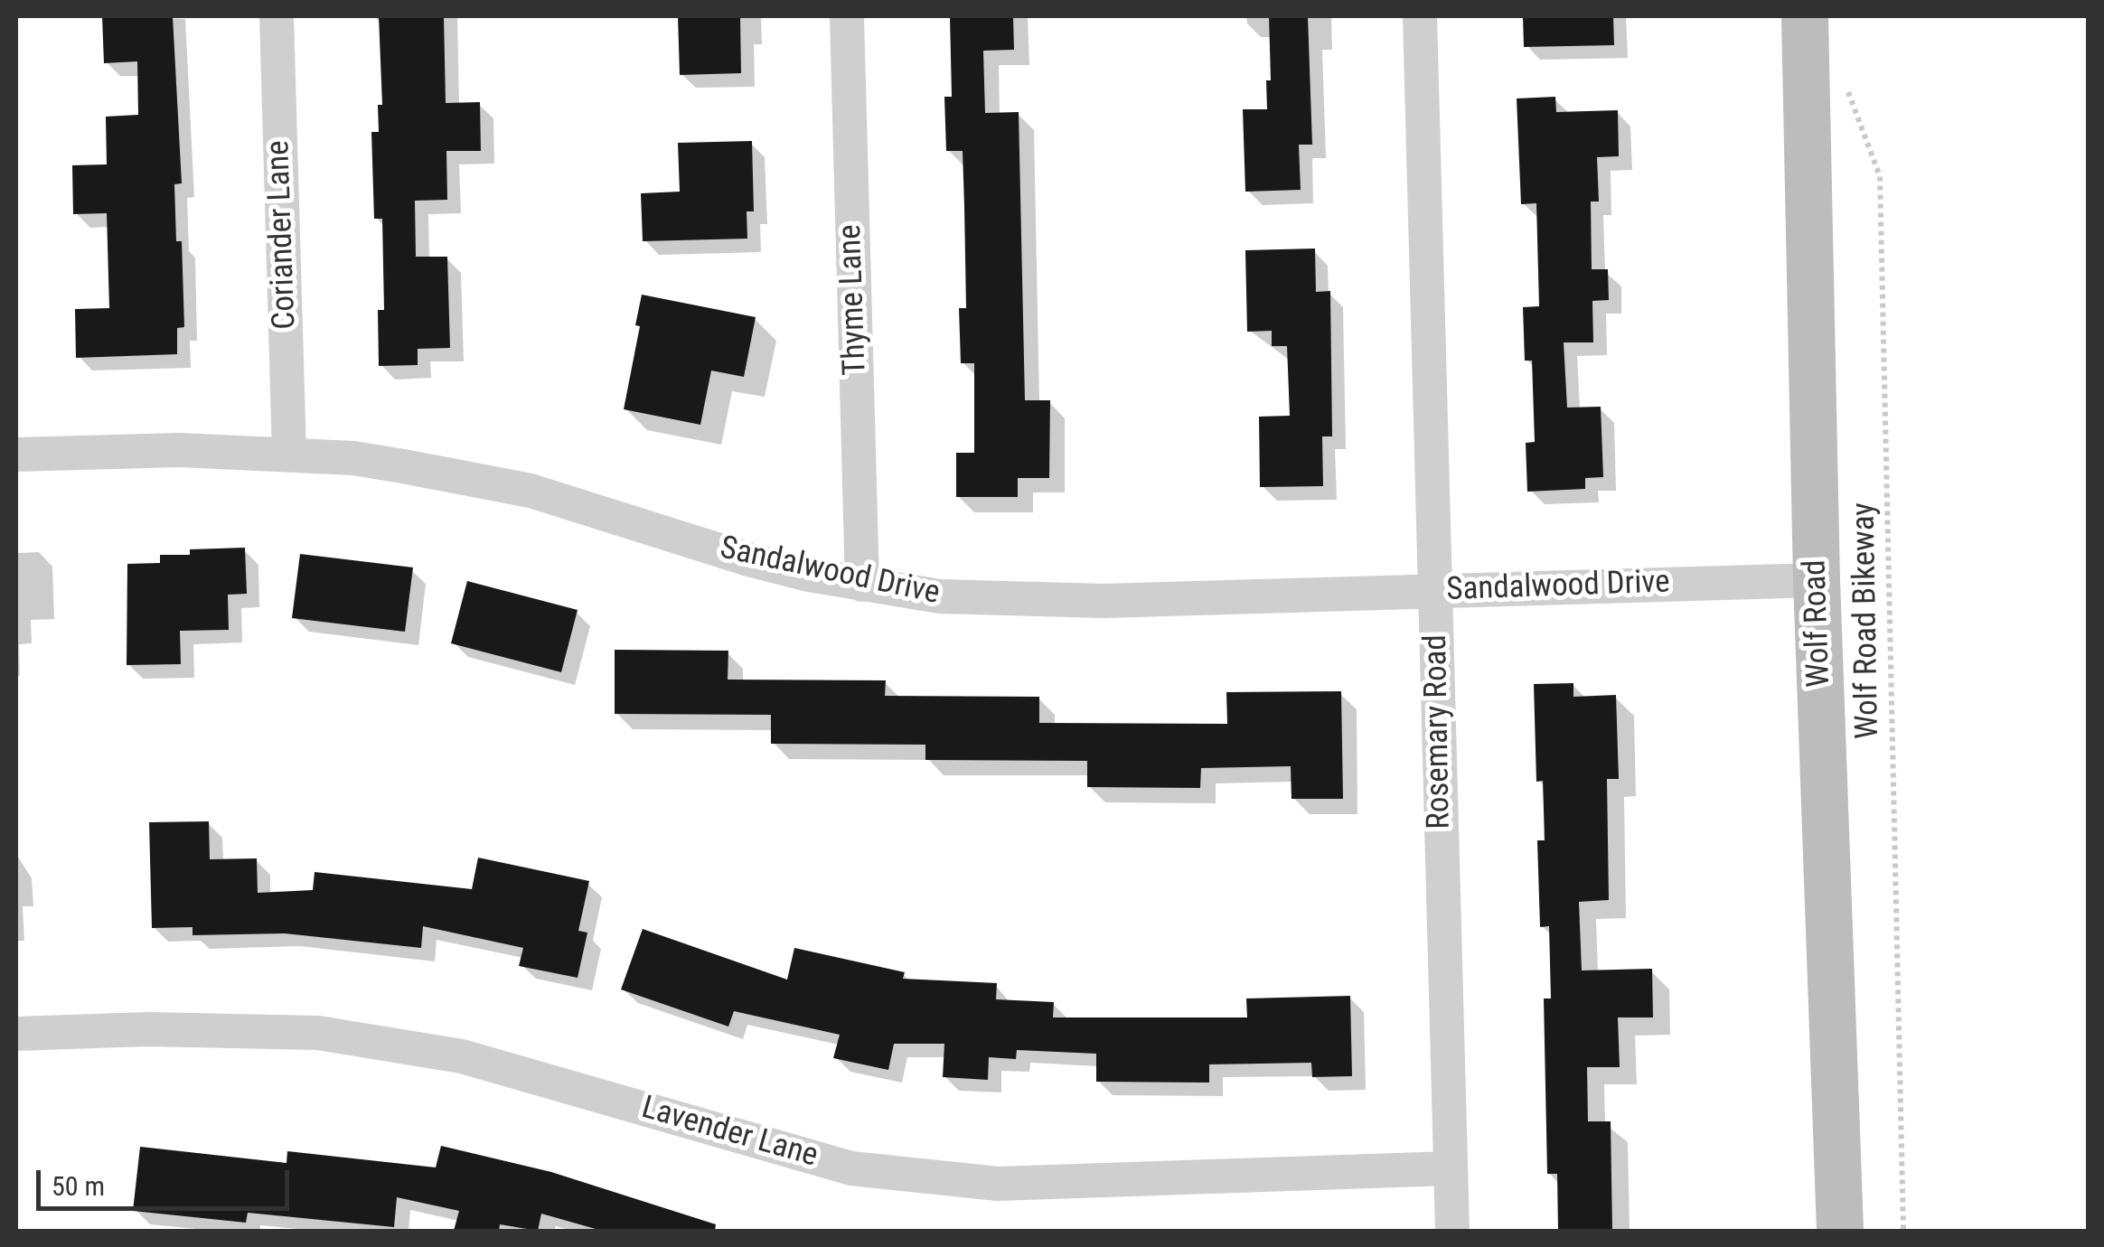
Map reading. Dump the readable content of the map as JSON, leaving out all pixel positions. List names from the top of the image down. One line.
{"streets":{"main road":["Wolf Road"],"street":["Coriander Lane","Thyme Lane","Sandalwood Drive","Rosemary Road","Lavender Lane"],"path":["Wolf Road Bikeway"]},"crossings":[["Coriander Lane","Sandalwood Drive"],["Thyme Lane","Sandalwood Drive"],["Sandalwood Drive","Wolf Road"],["Sandalwood Drive","Rosemary Road"],["Rosemary Road","Lavender Lane"]],"scale_bar":"50 m"}
